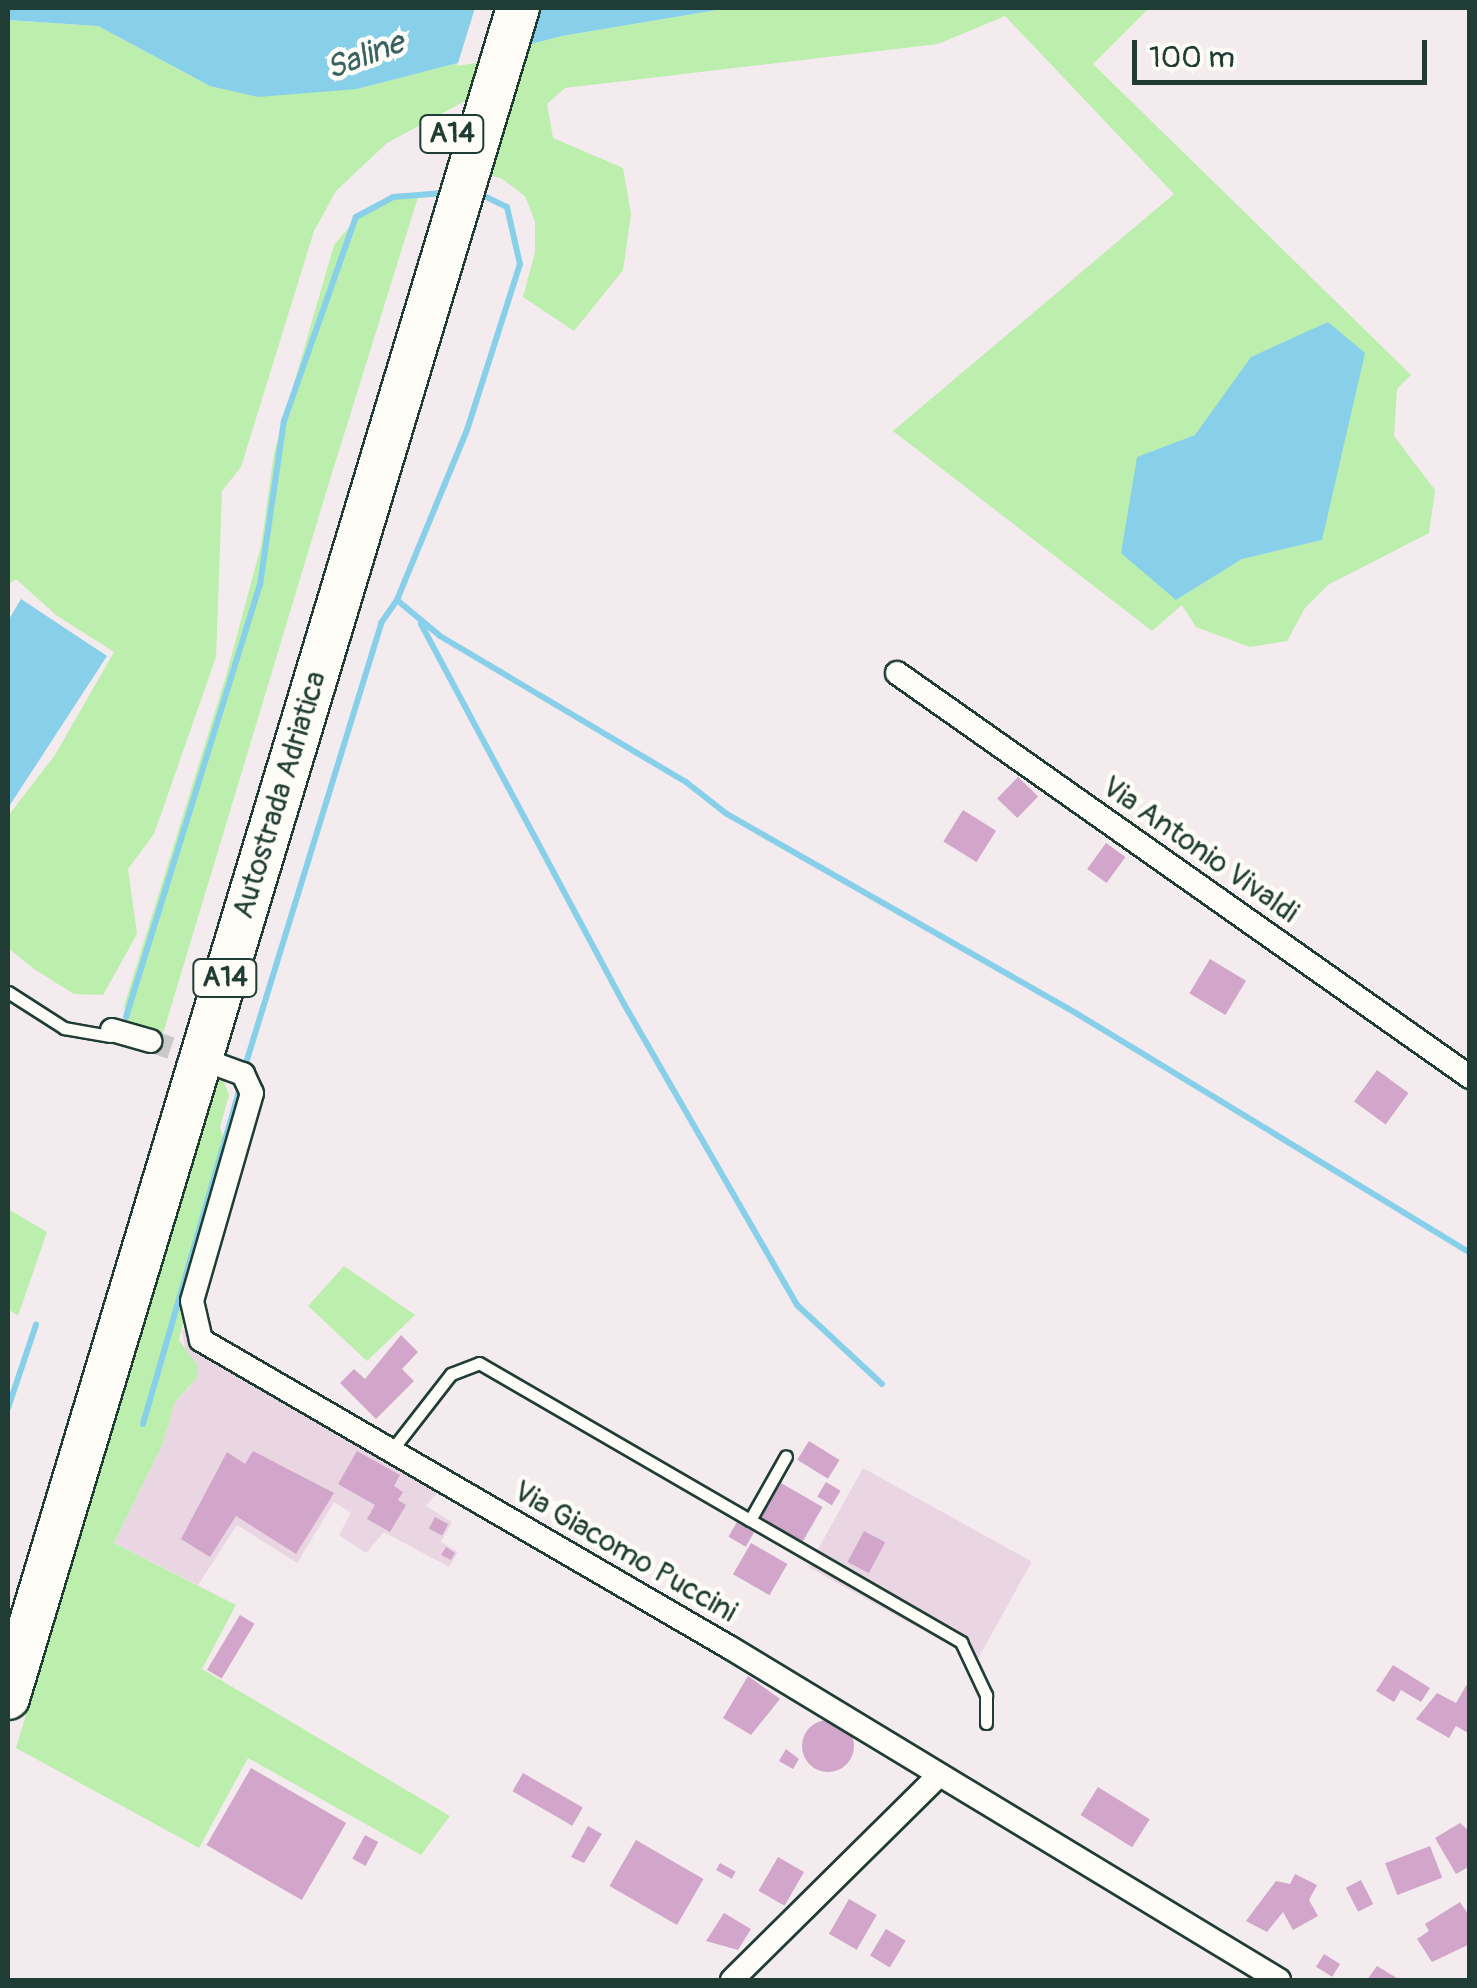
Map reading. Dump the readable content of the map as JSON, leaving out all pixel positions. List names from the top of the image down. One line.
{"streets":{"highway":["A14","Autostrada Adriatica"],"street":["Via Antonio Vivaldi","Via Giacomo Puccini"]},"water":["Saline"],"scale_bar":"100 m"}
